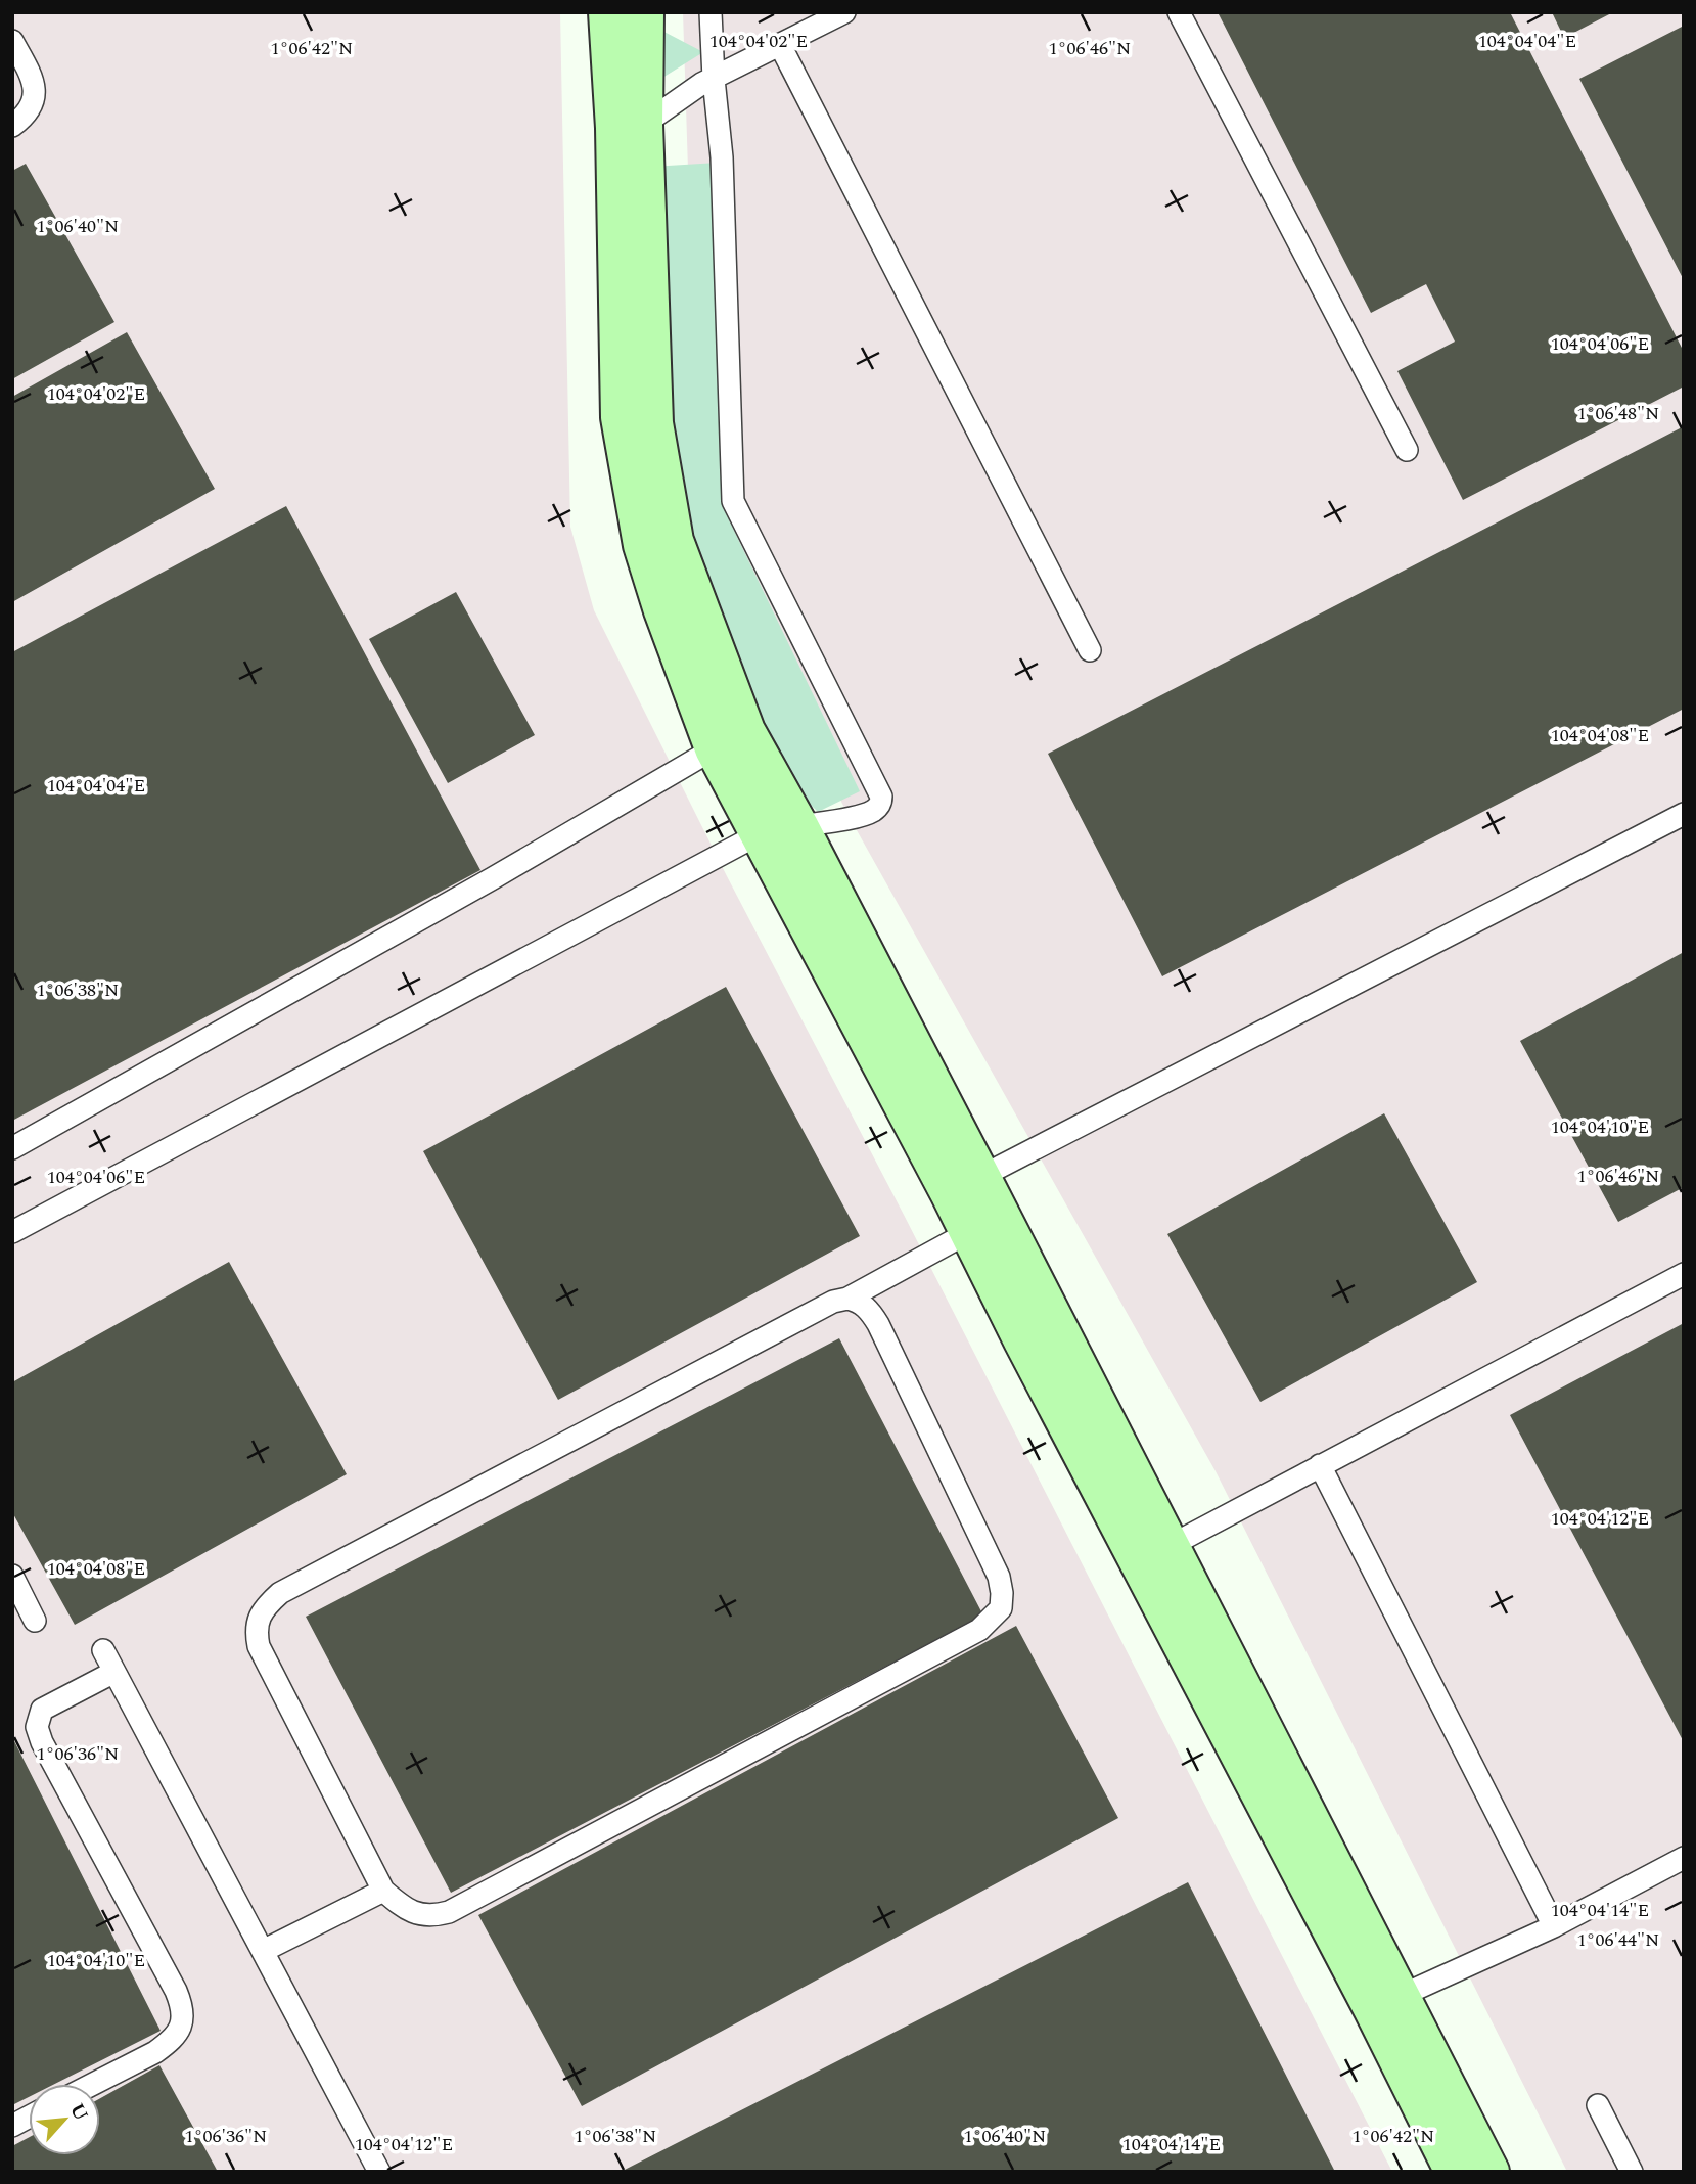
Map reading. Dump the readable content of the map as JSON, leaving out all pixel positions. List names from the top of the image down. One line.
{"north":"top right","coordinates":["104°04'02\"E","104°04'04\"E","1°06'42\"N","1°06'46\"N","1°06'40\"N","104°04'06\"E","1°06'48\"N","104°04'08\"E","1°06'38\"N","104°04'10\"E","104°04'12\"E","1°06'36\"N","104°04'14\"E","1°06'44\"N"]}
